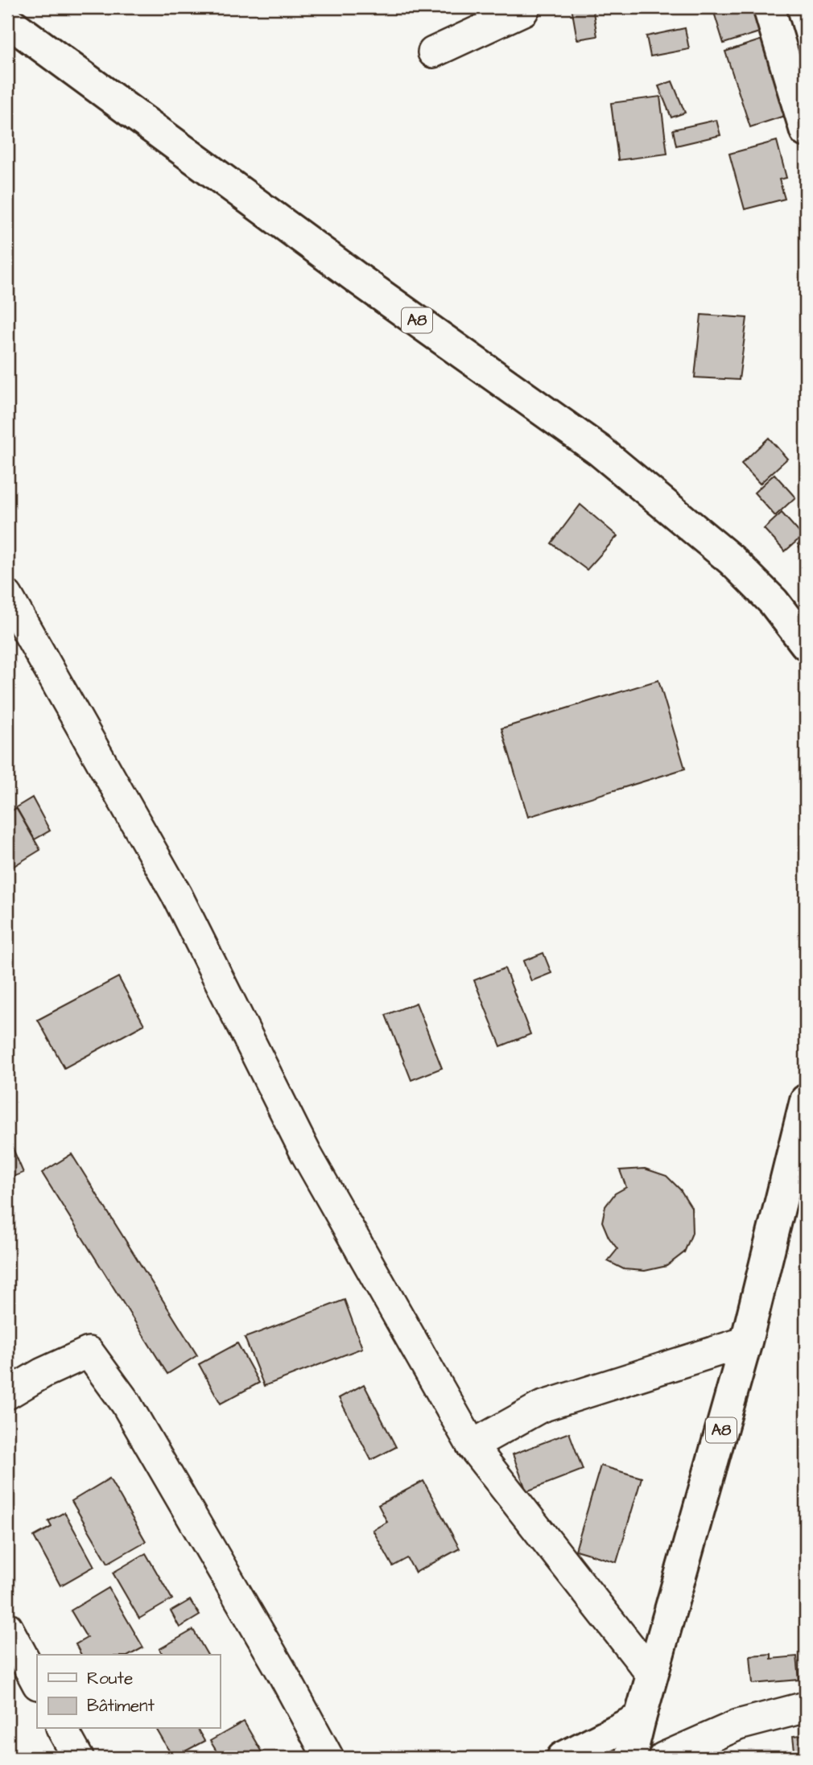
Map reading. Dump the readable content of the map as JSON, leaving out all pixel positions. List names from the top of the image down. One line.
{"streets":{"main road":["A8"]},"legend":["Route","Bâtiment"]}
